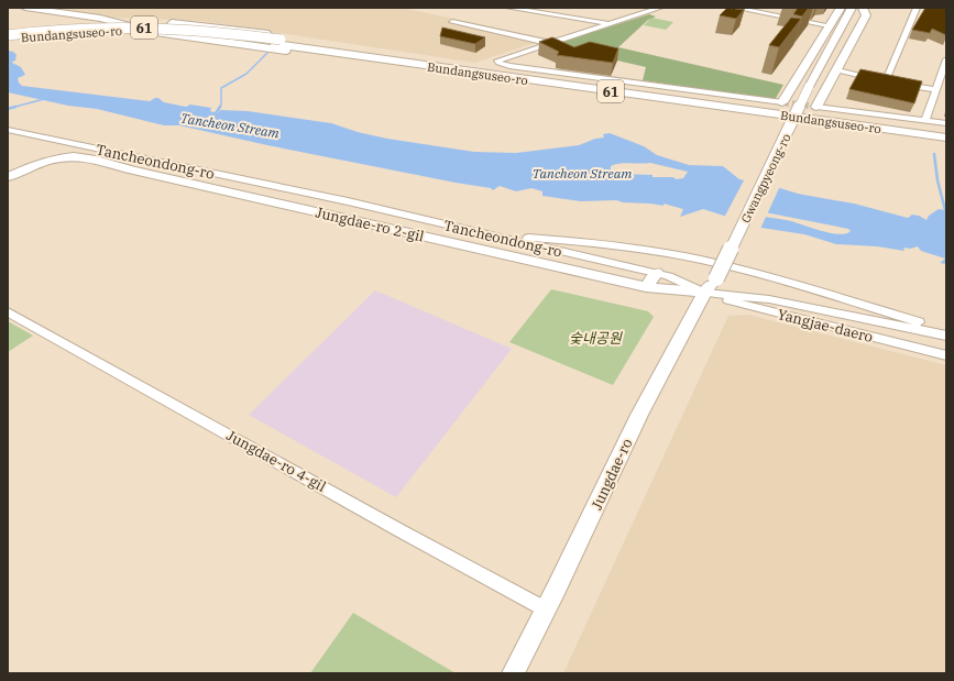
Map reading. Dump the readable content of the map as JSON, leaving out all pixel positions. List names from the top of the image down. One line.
{"streets":{"highway":["61","Bundangsuseo-ro"],"main road":["Gwangpyeong-ro","Jungdae-ro 2-gil","Jungdae-ro"],"street":["Tancheondong-ro","Yangjae-daero","Jungdae-ro 4-gil"]},"crossings":[["Tancheondong-ro","Jungdae-ro 2-gil"],["Tancheondong-ro","Yangjae-daero"],["Tancheondong-ro","Jungdae-ro"],["Gwangpyeong-ro","Jungdae-ro"],["Jungdae-ro 2-gil","Yangjae-daero"],["Jungdae-ro 2-gil","Jungdae-ro"],["Yangjae-daero","Jungdae-ro"],["Jungdae-ro 4-gil","Jungdae-ro"]],"water":["Tancheon Stream"],"parks":["숯내공원"]}
